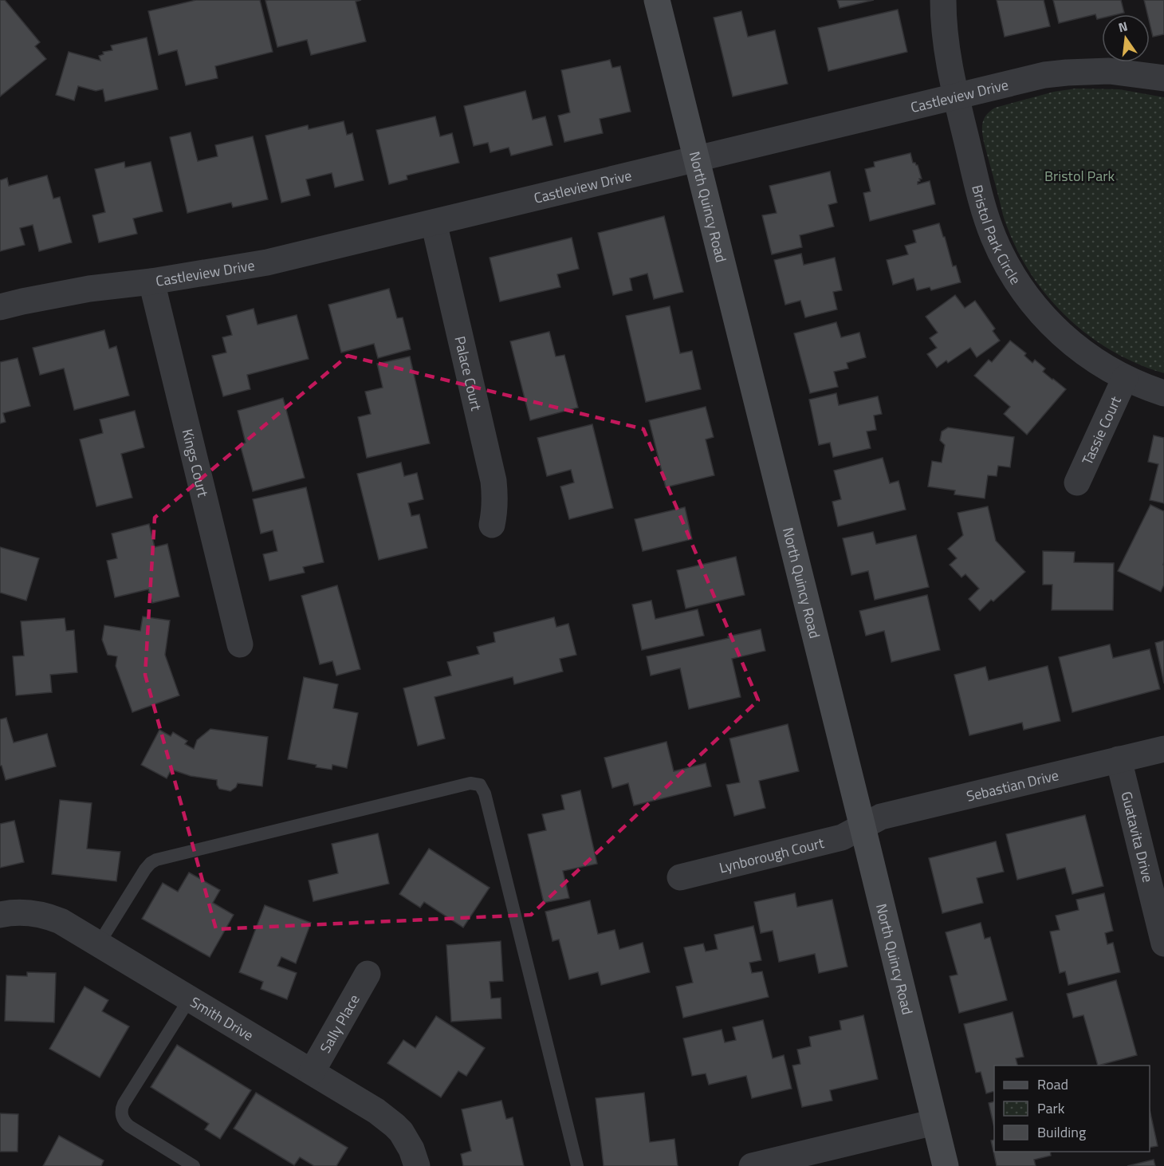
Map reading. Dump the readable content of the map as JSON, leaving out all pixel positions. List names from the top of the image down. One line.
{"streets":{"street":["Castleview Drive","North Quincy Road","Bristol Park Circle","Palace Court","Tassie Court","Kings Court","Sebastian Drive","Guatavita Drive","Lynborough Court","Smith Drive","Sally Place"]},"crossings":[["Castleview Drive","North Quincy Road"],["Castleview Drive","Bristol Park Circle"],["Castleview Drive","Palace Court"],["Castleview Drive","Kings Court"],["North Quincy Road","Sebastian Drive"],["North Quincy Road","Lynborough Court"],["Bristol Park Circle","Tassie Court"],["Sebastian Drive","Guatavita Drive"],["Sebastian Drive","Lynborough Court"],["Smith Drive","Sally Place"]],"parks":["Bristol Park"],"legend":["Road","Park","Building"],"north":"top"}
